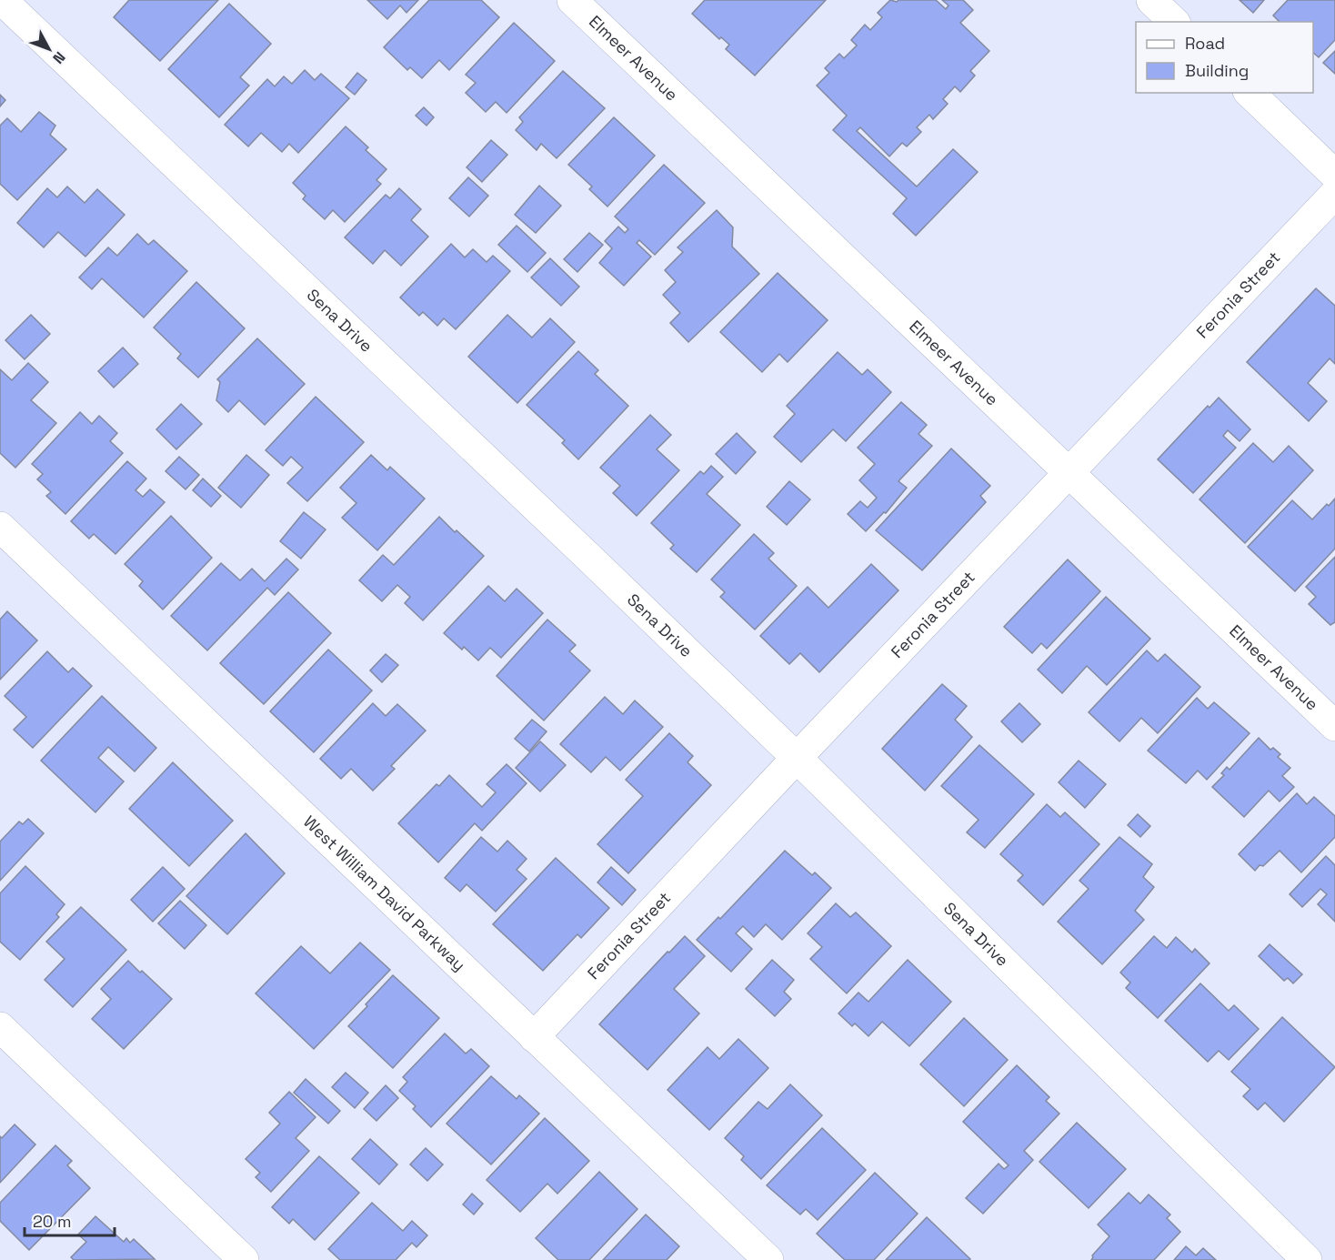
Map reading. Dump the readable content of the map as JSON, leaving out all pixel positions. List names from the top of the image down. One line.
{"streets":{"street":["Elmeer Avenue","Feronia Street","Sena Drive","West William David Parkway"]},"crossings":[["Elmeer Avenue","Feronia Street"],["Feronia Street","Sena Drive"],["Feronia Street","West William David Parkway"]],"legend":["Road","Building"],"scale_bar":"20 m","north":"bottom right"}
